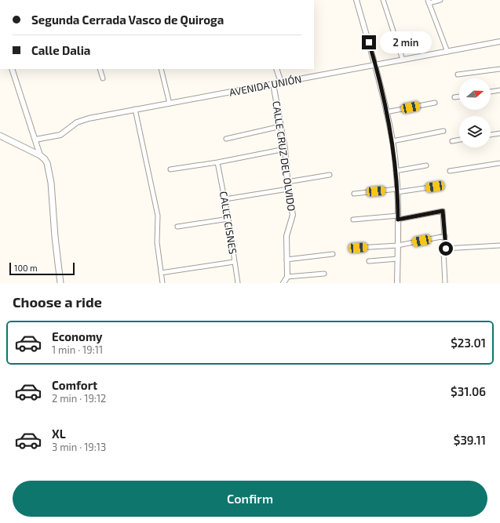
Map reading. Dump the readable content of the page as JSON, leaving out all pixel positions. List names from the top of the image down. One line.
{"streets":{"street":["AVENIDA UNIÓN","CALLE CRUZ DEL OLVIDO","CALLE CISNES"]},"crossings":[["AVENIDA UNIÓN","CALLE CRUZ DEL OLVIDO"]],"scale_bar":"100 m","north":"right","page":{"banner":["Segunda Cerrada Vasco de Quiroga","Calle Dalia"],"bubble":"2 min","scale":"100 m","heading":"Choose a ride","list":[{"name":"Economy","note":"1 min · 19:11","value":"$23.01"},{"name":"Comfort","note":"2 min · 19:12","value":"$31.06"},{"name":"XL","note":"3 min · 19:13","value":"$39.11"}],"buttons":"Confirm"}}
